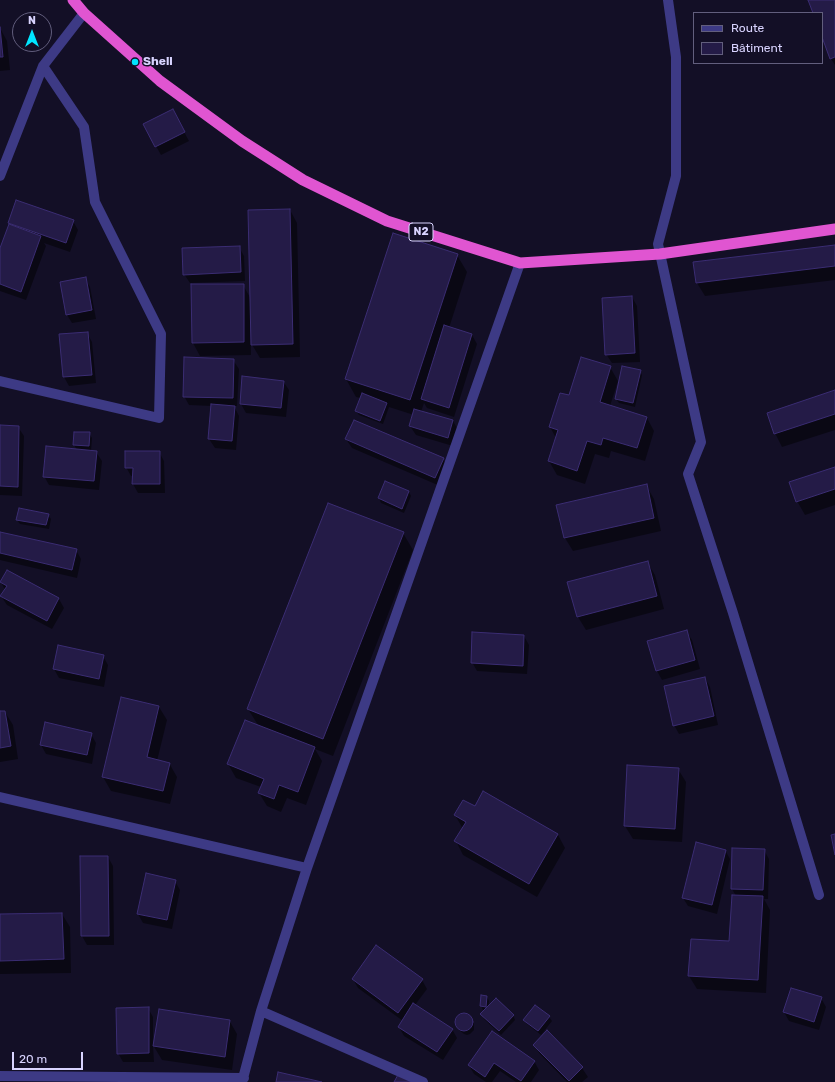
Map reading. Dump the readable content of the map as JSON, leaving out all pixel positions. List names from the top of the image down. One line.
{"streets":{"highway":["N2"]},"places":["Shell"],"legend":["Route","Bâtiment"],"scale_bar":"20 m","north":"top"}
